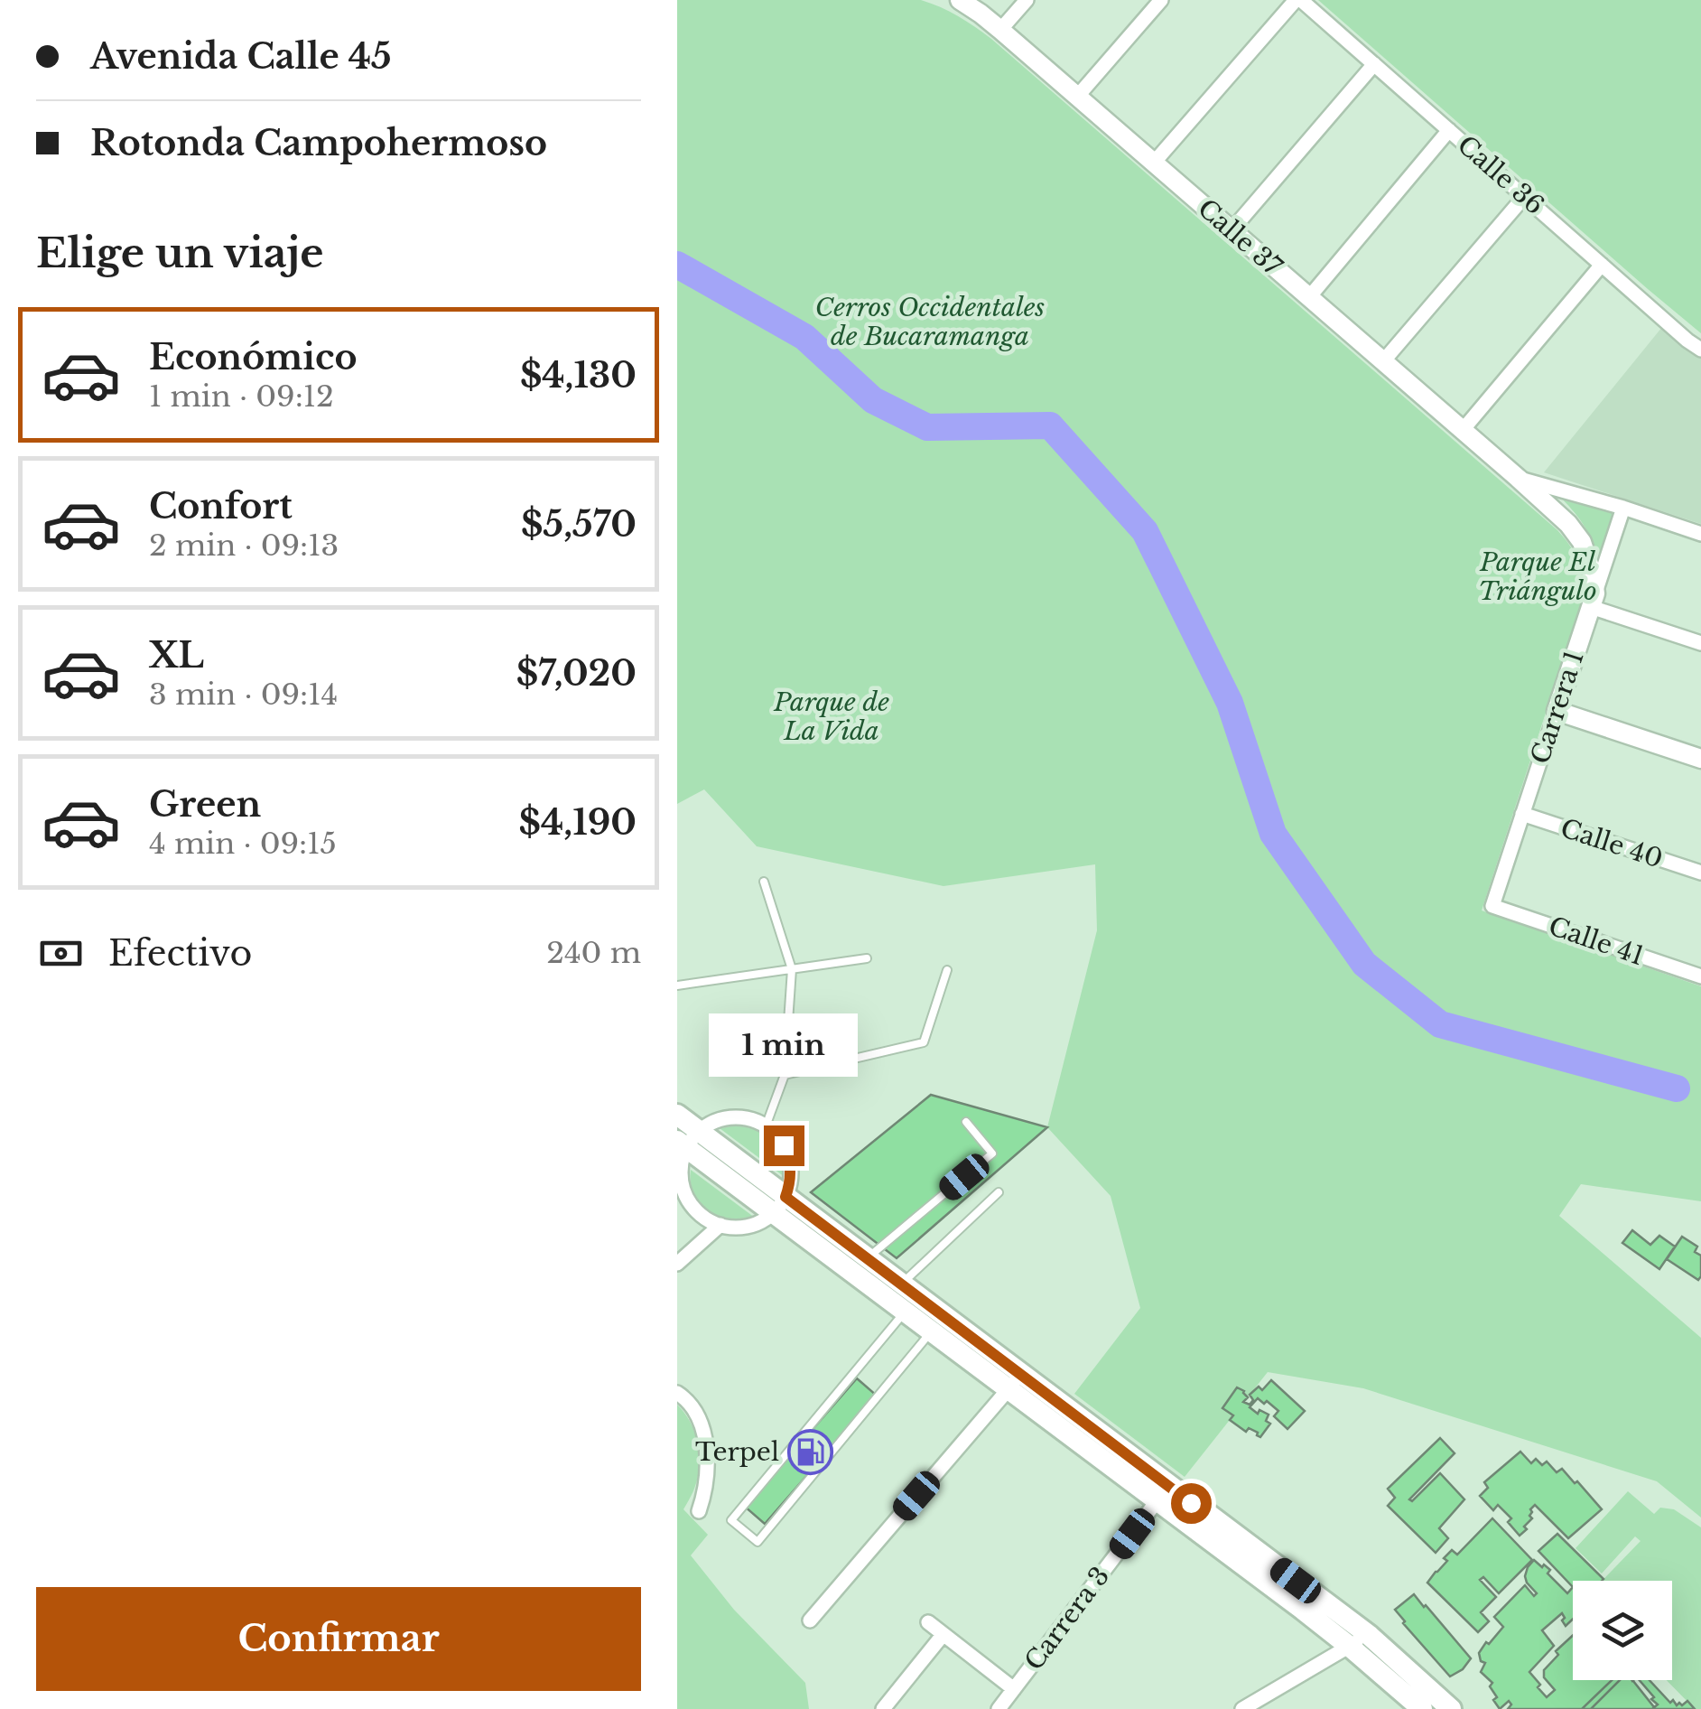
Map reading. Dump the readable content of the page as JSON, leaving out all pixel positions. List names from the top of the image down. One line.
{"streets":{"street":["Calle 36","Calle 37","Carrera 1","Calle 40","Calle 41","Carrera 3"]},"crossings":[["Calle 37","Carrera 1"],["Carrera 1","Calle 40"],["Carrera 1","Calle 41"]],"parks":["Cerros Occidentales de Bucaramanga","Parque El Triángulo","Parque de La Vida"],"places":{"fuel station":["Terpel"]},"page":{"banner":["Avenida Calle 45","Rotonda Campohermoso"],"heading":"Elige un viaje","list":[{"name":"Económico","note":"1 min · 09:12","value":"$4,130"},{"name":"Confort","note":"2 min · 09:13","value":"$5,570"},{"name":"XL","note":"3 min · 09:14","value":"$7,020"},{"name":"Green","note":"4 min · 09:15","value":"$4,190"}],"pay":["Efectivo","240 m"],"bubble":"1 min","buttons":"Confirmar"}}
